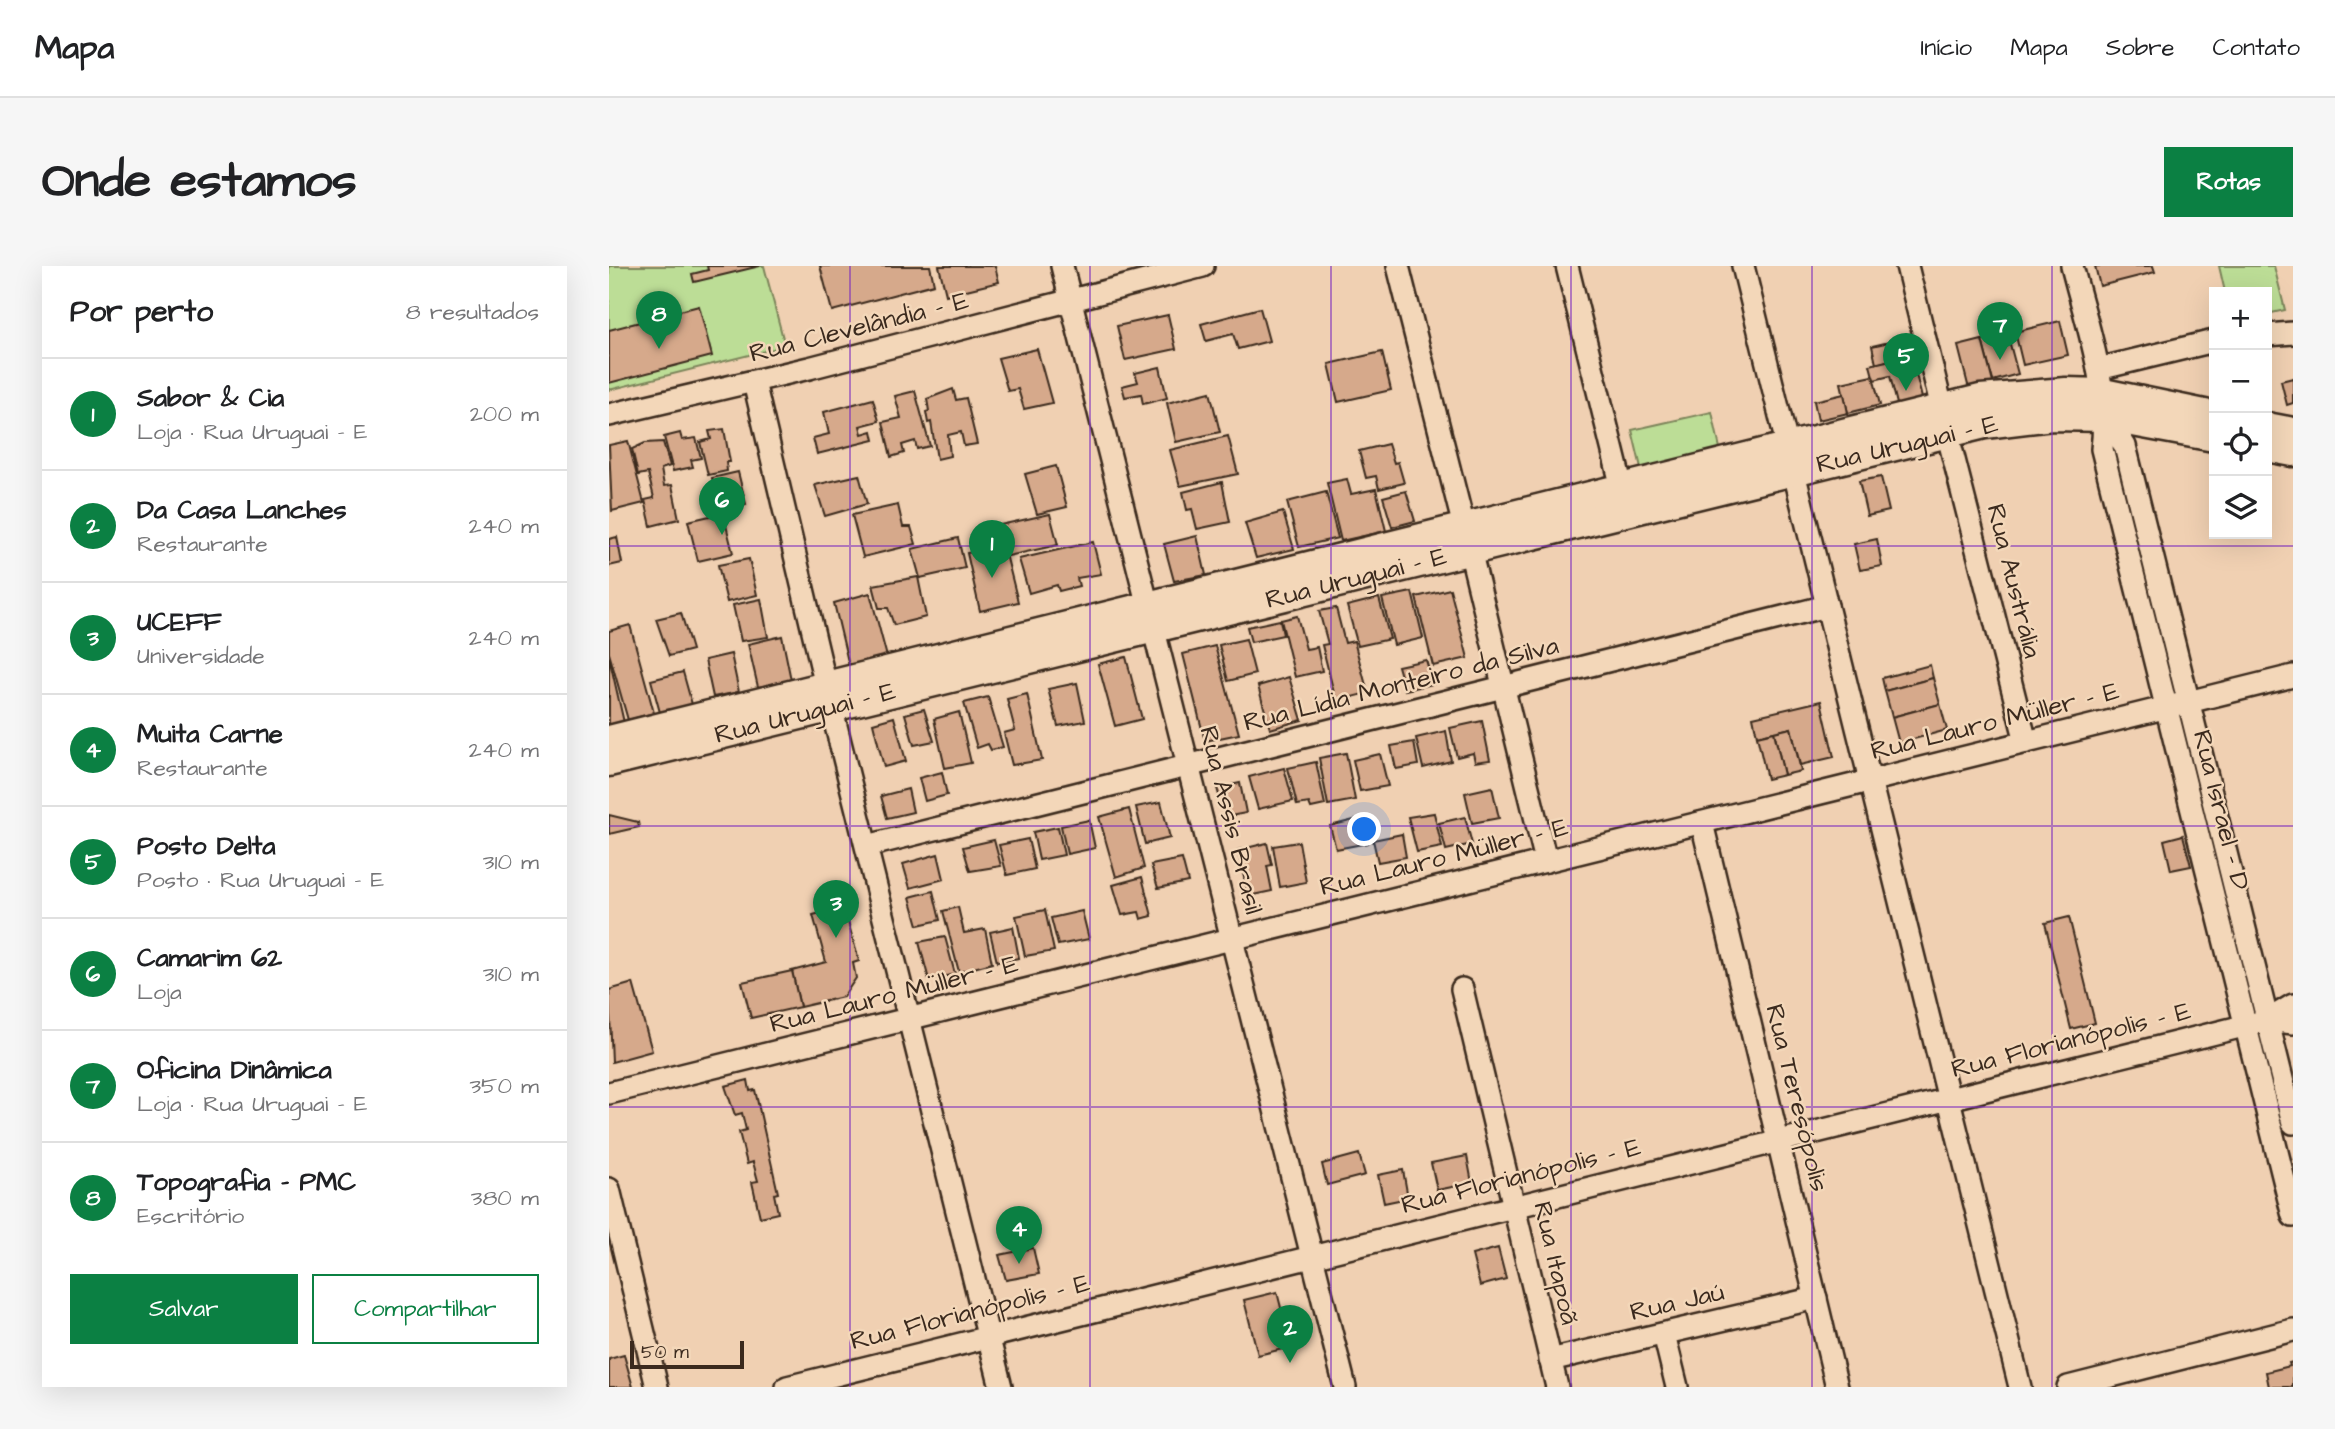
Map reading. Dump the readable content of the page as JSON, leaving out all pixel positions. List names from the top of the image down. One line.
{"streets":{"main road":["Rua Uruguai - E"],"street":["Rua Clevelândia - E","Rua Austrália","Rua Lídia Monteiro da Silva","Rua Lauro Müller - E","Rua Israel - D","Rua Assis Brasil","Rua Florianópolis - E","Rua Teresópolis","Rua Itapoã","Rua Jaú"]},"crossings":[["Rua Clevelândia - E","Rua Assis Brasil"],["Rua Uruguai - E","Rua Austrália"],["Rua Uruguai - E","Rua Israel - D"],["Rua Uruguai - E","Rua Assis Brasil"],["Rua Austrália","Rua Lauro Müller - E"],["Rua Lídia Monteiro da Silva","Rua Assis Brasil"],["Rua Lauro Müller - E","Rua Israel - D"],["Rua Lauro Müller - E","Rua Assis Brasil"],["Rua Lauro Müller - E","Rua Teresópolis"],["Rua Israel - D","Rua Florianópolis - E"],["Rua Assis Brasil","Rua Florianópolis - E"],["Rua Florianópolis - E","Rua Teresópolis"],["Rua Florianópolis - E","Rua Itapoã"],["Rua Teresópolis","Rua Jaú"],["Rua Itapoã","Rua Jaú"]],"scale_bar":"50 m","page":{"header":"Mapa","nav":["Início","Mapa","Sobre","Contato"],"buttons":["Rotas",["Salvar","Compartilhar"]],"title":"Onde estamos","heading":["Por perto","8 resultados"],"map_buttons":["+","−"],"pins":["8","7","5","6","1","3","4","2"],"list":[{"mark":"1","name":"Sabor & Cia","note":"Loja · Rua Uruguai - E","value":"200 m"},{"mark":"2","name":"Da Casa Lanches","note":"Restaurante","value":"240 m"},{"mark":"3","name":"UCEFF","note":"Universidade","value":"240 m"},{"mark":"4","name":"Muita Carne","note":"Restaurante","value":"240 m"},{"mark":"5","name":"Posto Delta","note":"Posto · Rua Uruguai - E","value":"310 m"},{"mark":"6","name":"Camarim 62","note":"Loja","value":"310 m"},{"mark":"7","name":"Oficina Dinâmica","note":"Loja · Rua Uruguai - E","value":"350 m"},{"mark":"8","name":"Topografia - PMC","note":"Escritório","value":"380 m"}],"scale":"50 m"}}
